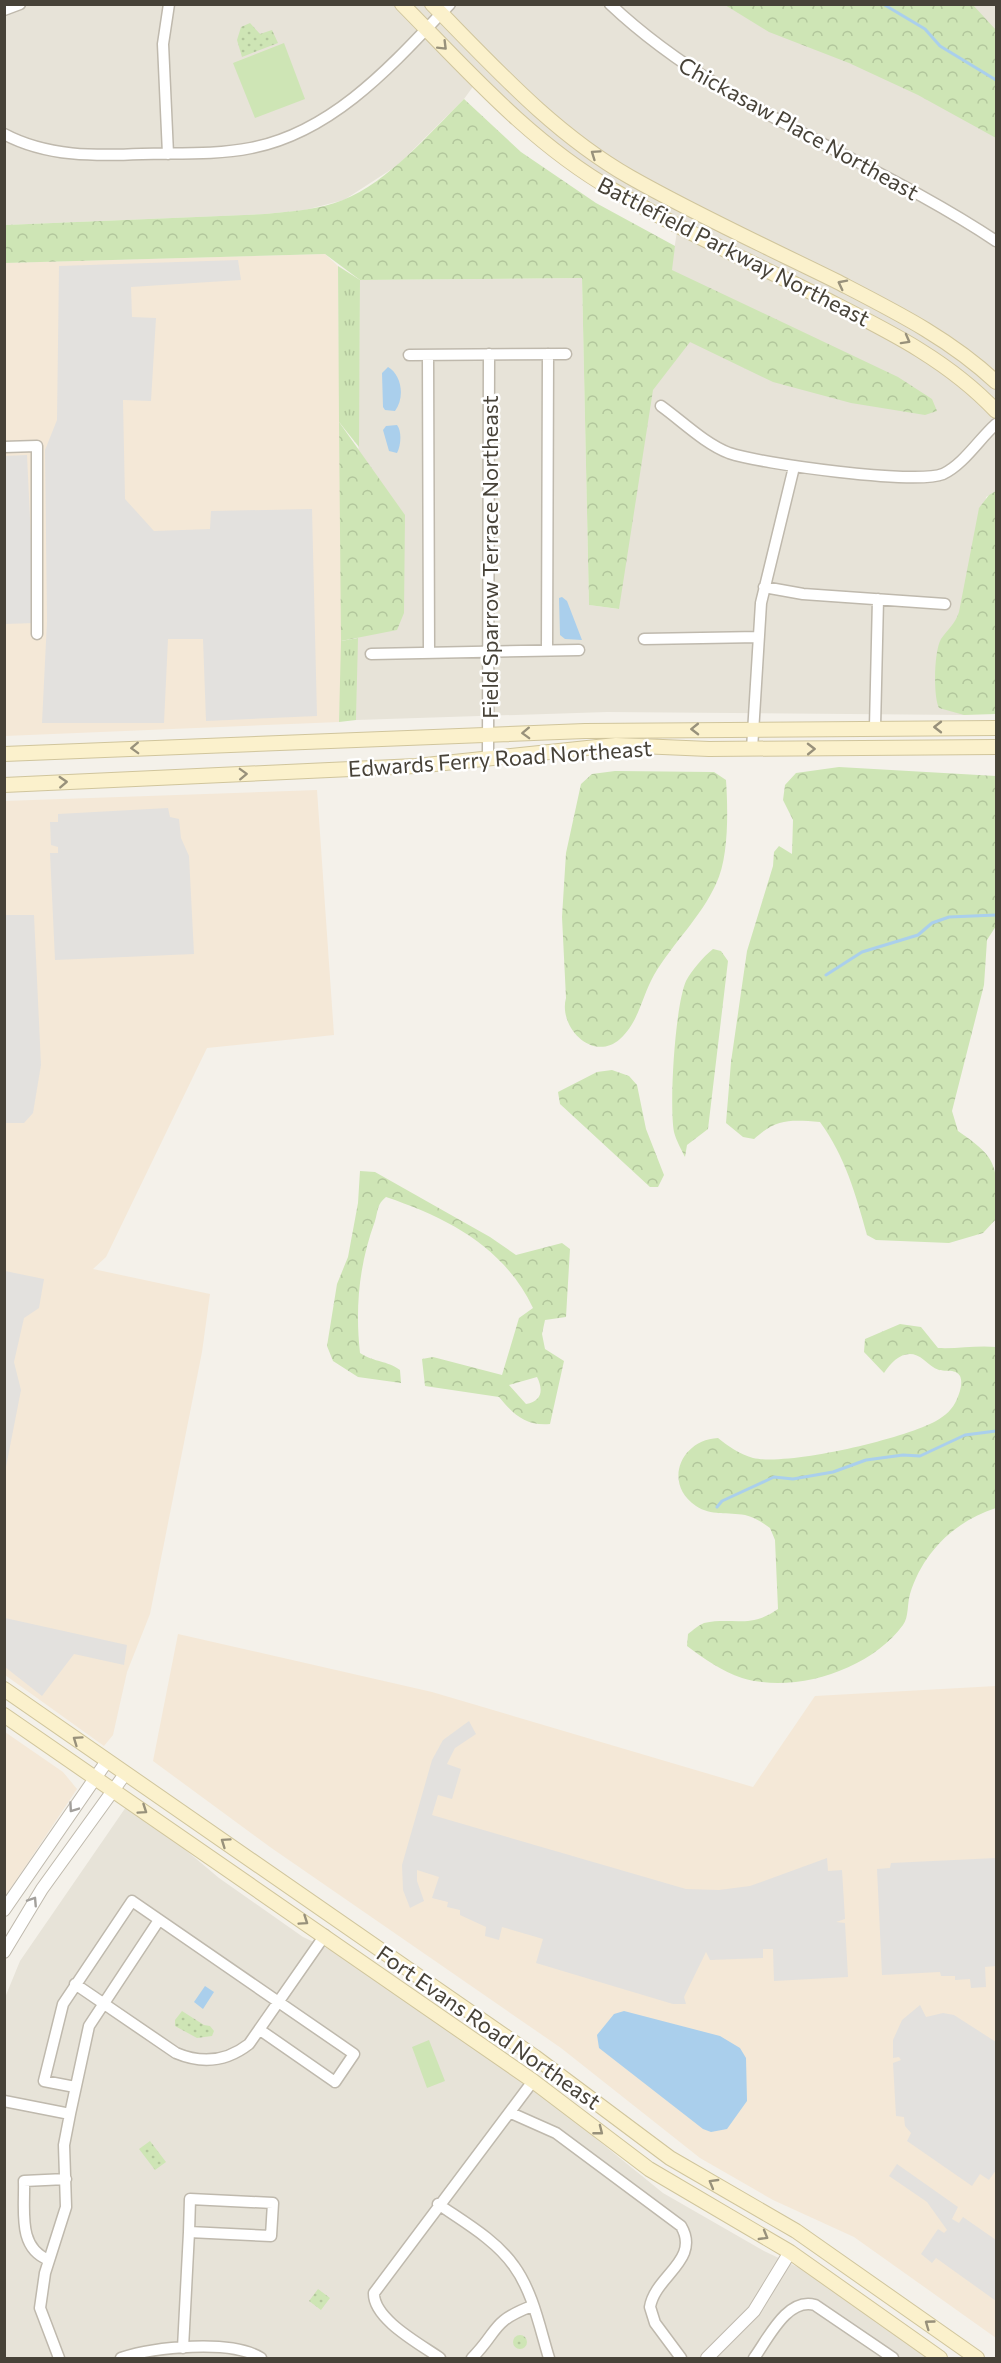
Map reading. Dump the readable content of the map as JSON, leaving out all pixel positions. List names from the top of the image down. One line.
{"streets":{"main road":["Battlefield Parkway Northeast","Edwards Ferry Road Northeast","Fort Evans Road Northeast"],"street":["Chickasaw Place Northeast","Field Sparrow Terrace Northeast"]},"crossings":[["Field Sparrow Terrace Northeast","Edwards Ferry Road Northeast"]]}
